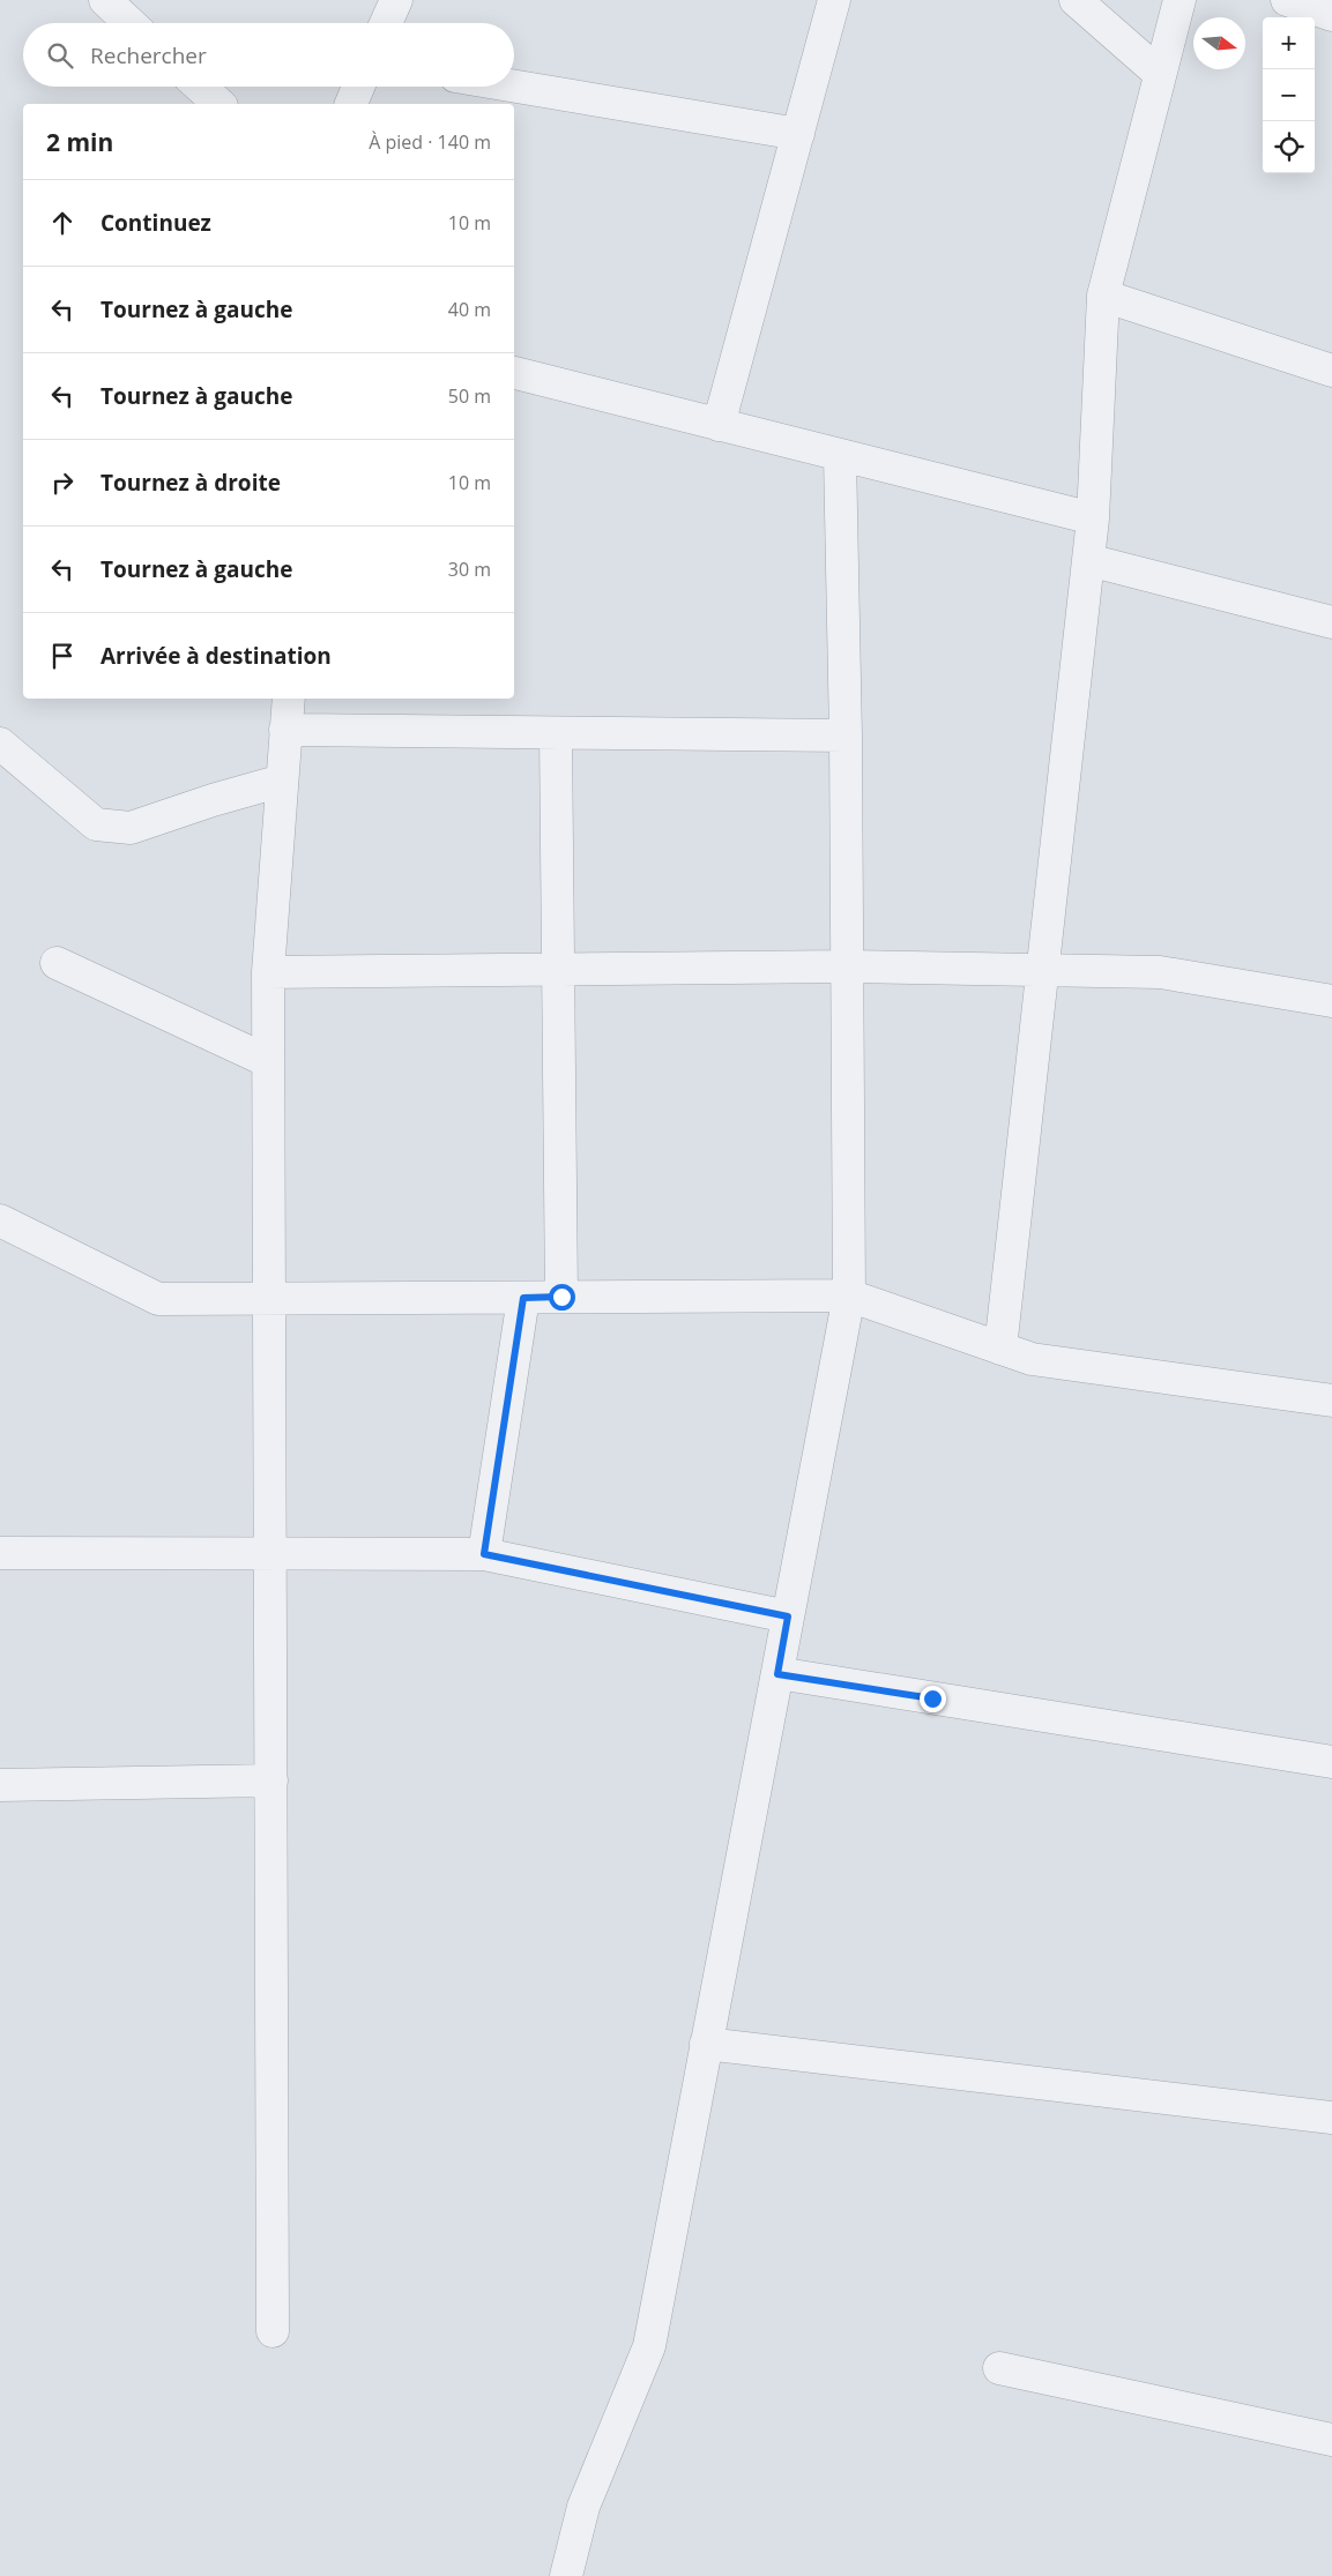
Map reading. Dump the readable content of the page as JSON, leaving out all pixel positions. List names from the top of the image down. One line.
{"north":"right","page":{"map_buttons":["+","−"],"search":"Rechercher","heading":["2 min","À pied · 140 m"],"list":[["Continuez","10 m"],["Tournez à gauche","40 m"],["Tournez à gauche","50 m"],["Tournez à droite","10 m"],["Tournez à gauche","30 m"],"Arrivée à destination"]}}
